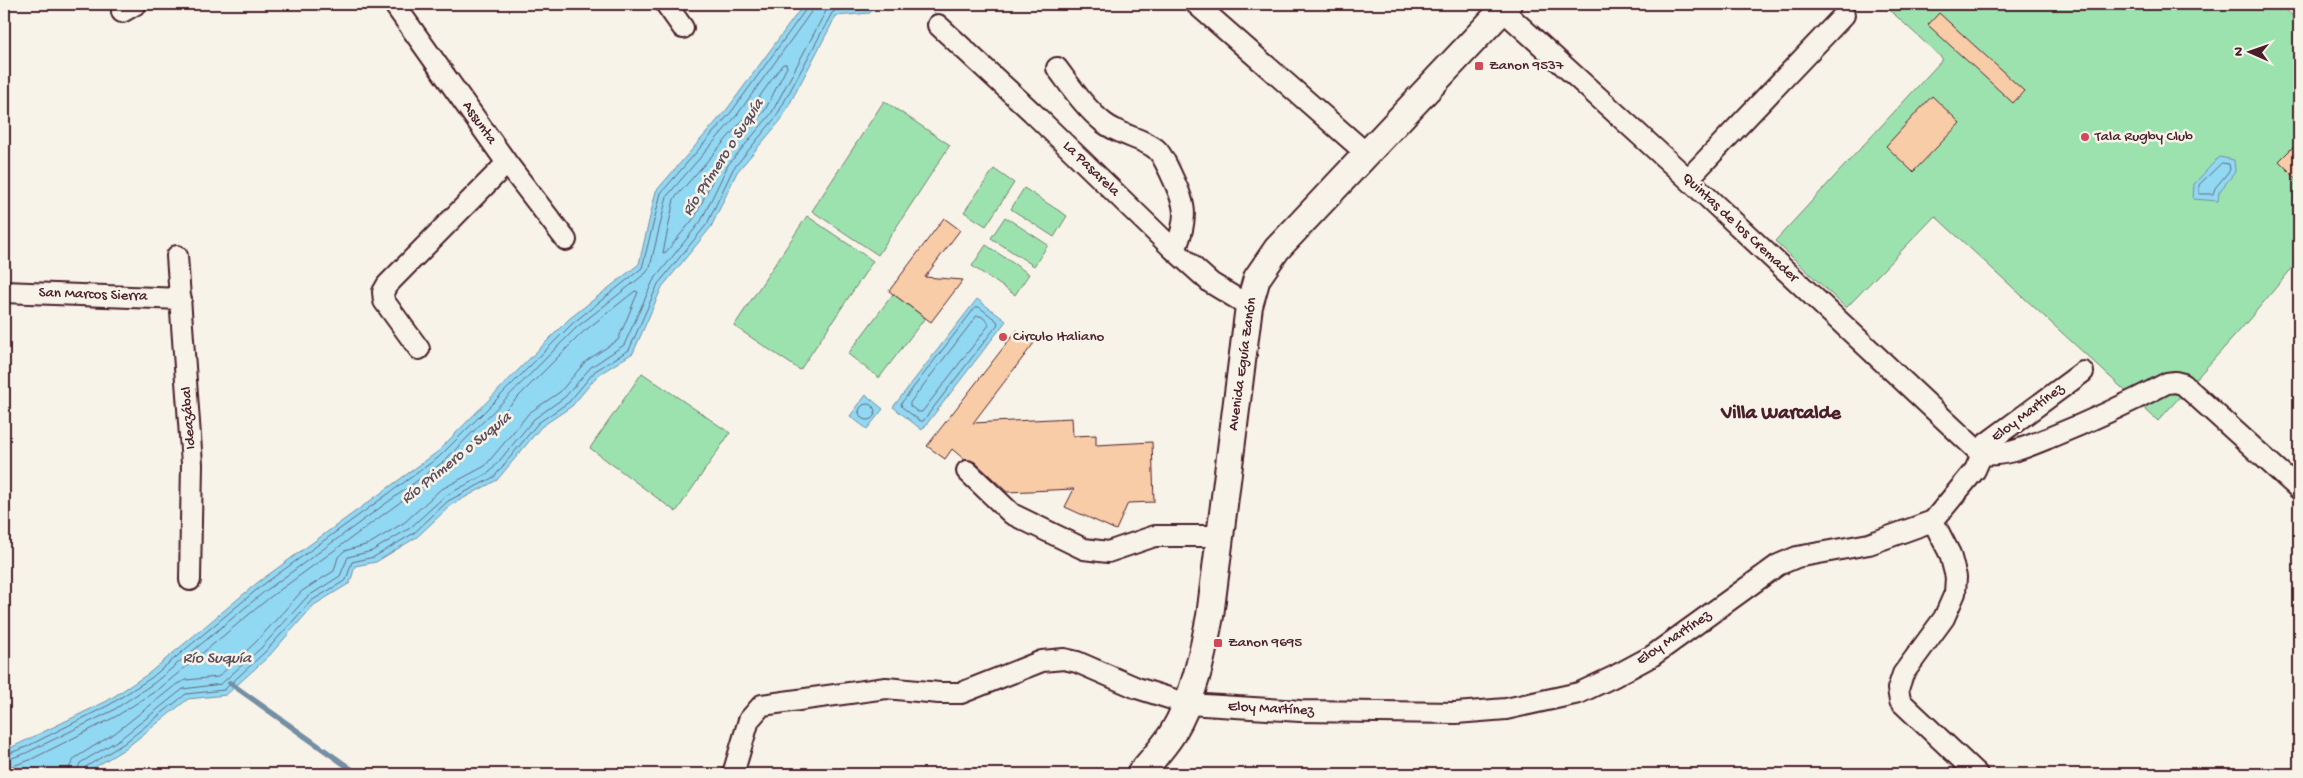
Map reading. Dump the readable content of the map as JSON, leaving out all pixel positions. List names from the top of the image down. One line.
{"streets":{"main road":["Avenida Eguía Zanón"],"street":["Assunta","La Pasarela","Quintas de los Cremader","San Marcos Sierra","Eloy Martínez","Ideazábal"]},"crossings":[["La Pasarela","Avenida Eguía Zanón"],["Quintas de los Cremader","Avenida Eguía Zanón"],["Quintas de los Cremader","Eloy Martínez"],["San Marcos Sierra","Ideazábal"],["Avenida Eguía Zanón","Eloy Martínez"]],"districts":["Villa Warcalde"],"water":["Río Primero o Suquía","Río Suquía"],"places":{"transit":["Zanon 9537","Zanon 9695"],"other":["Tala Rugby Club","Circulo Italiano"]},"north":"left"}
